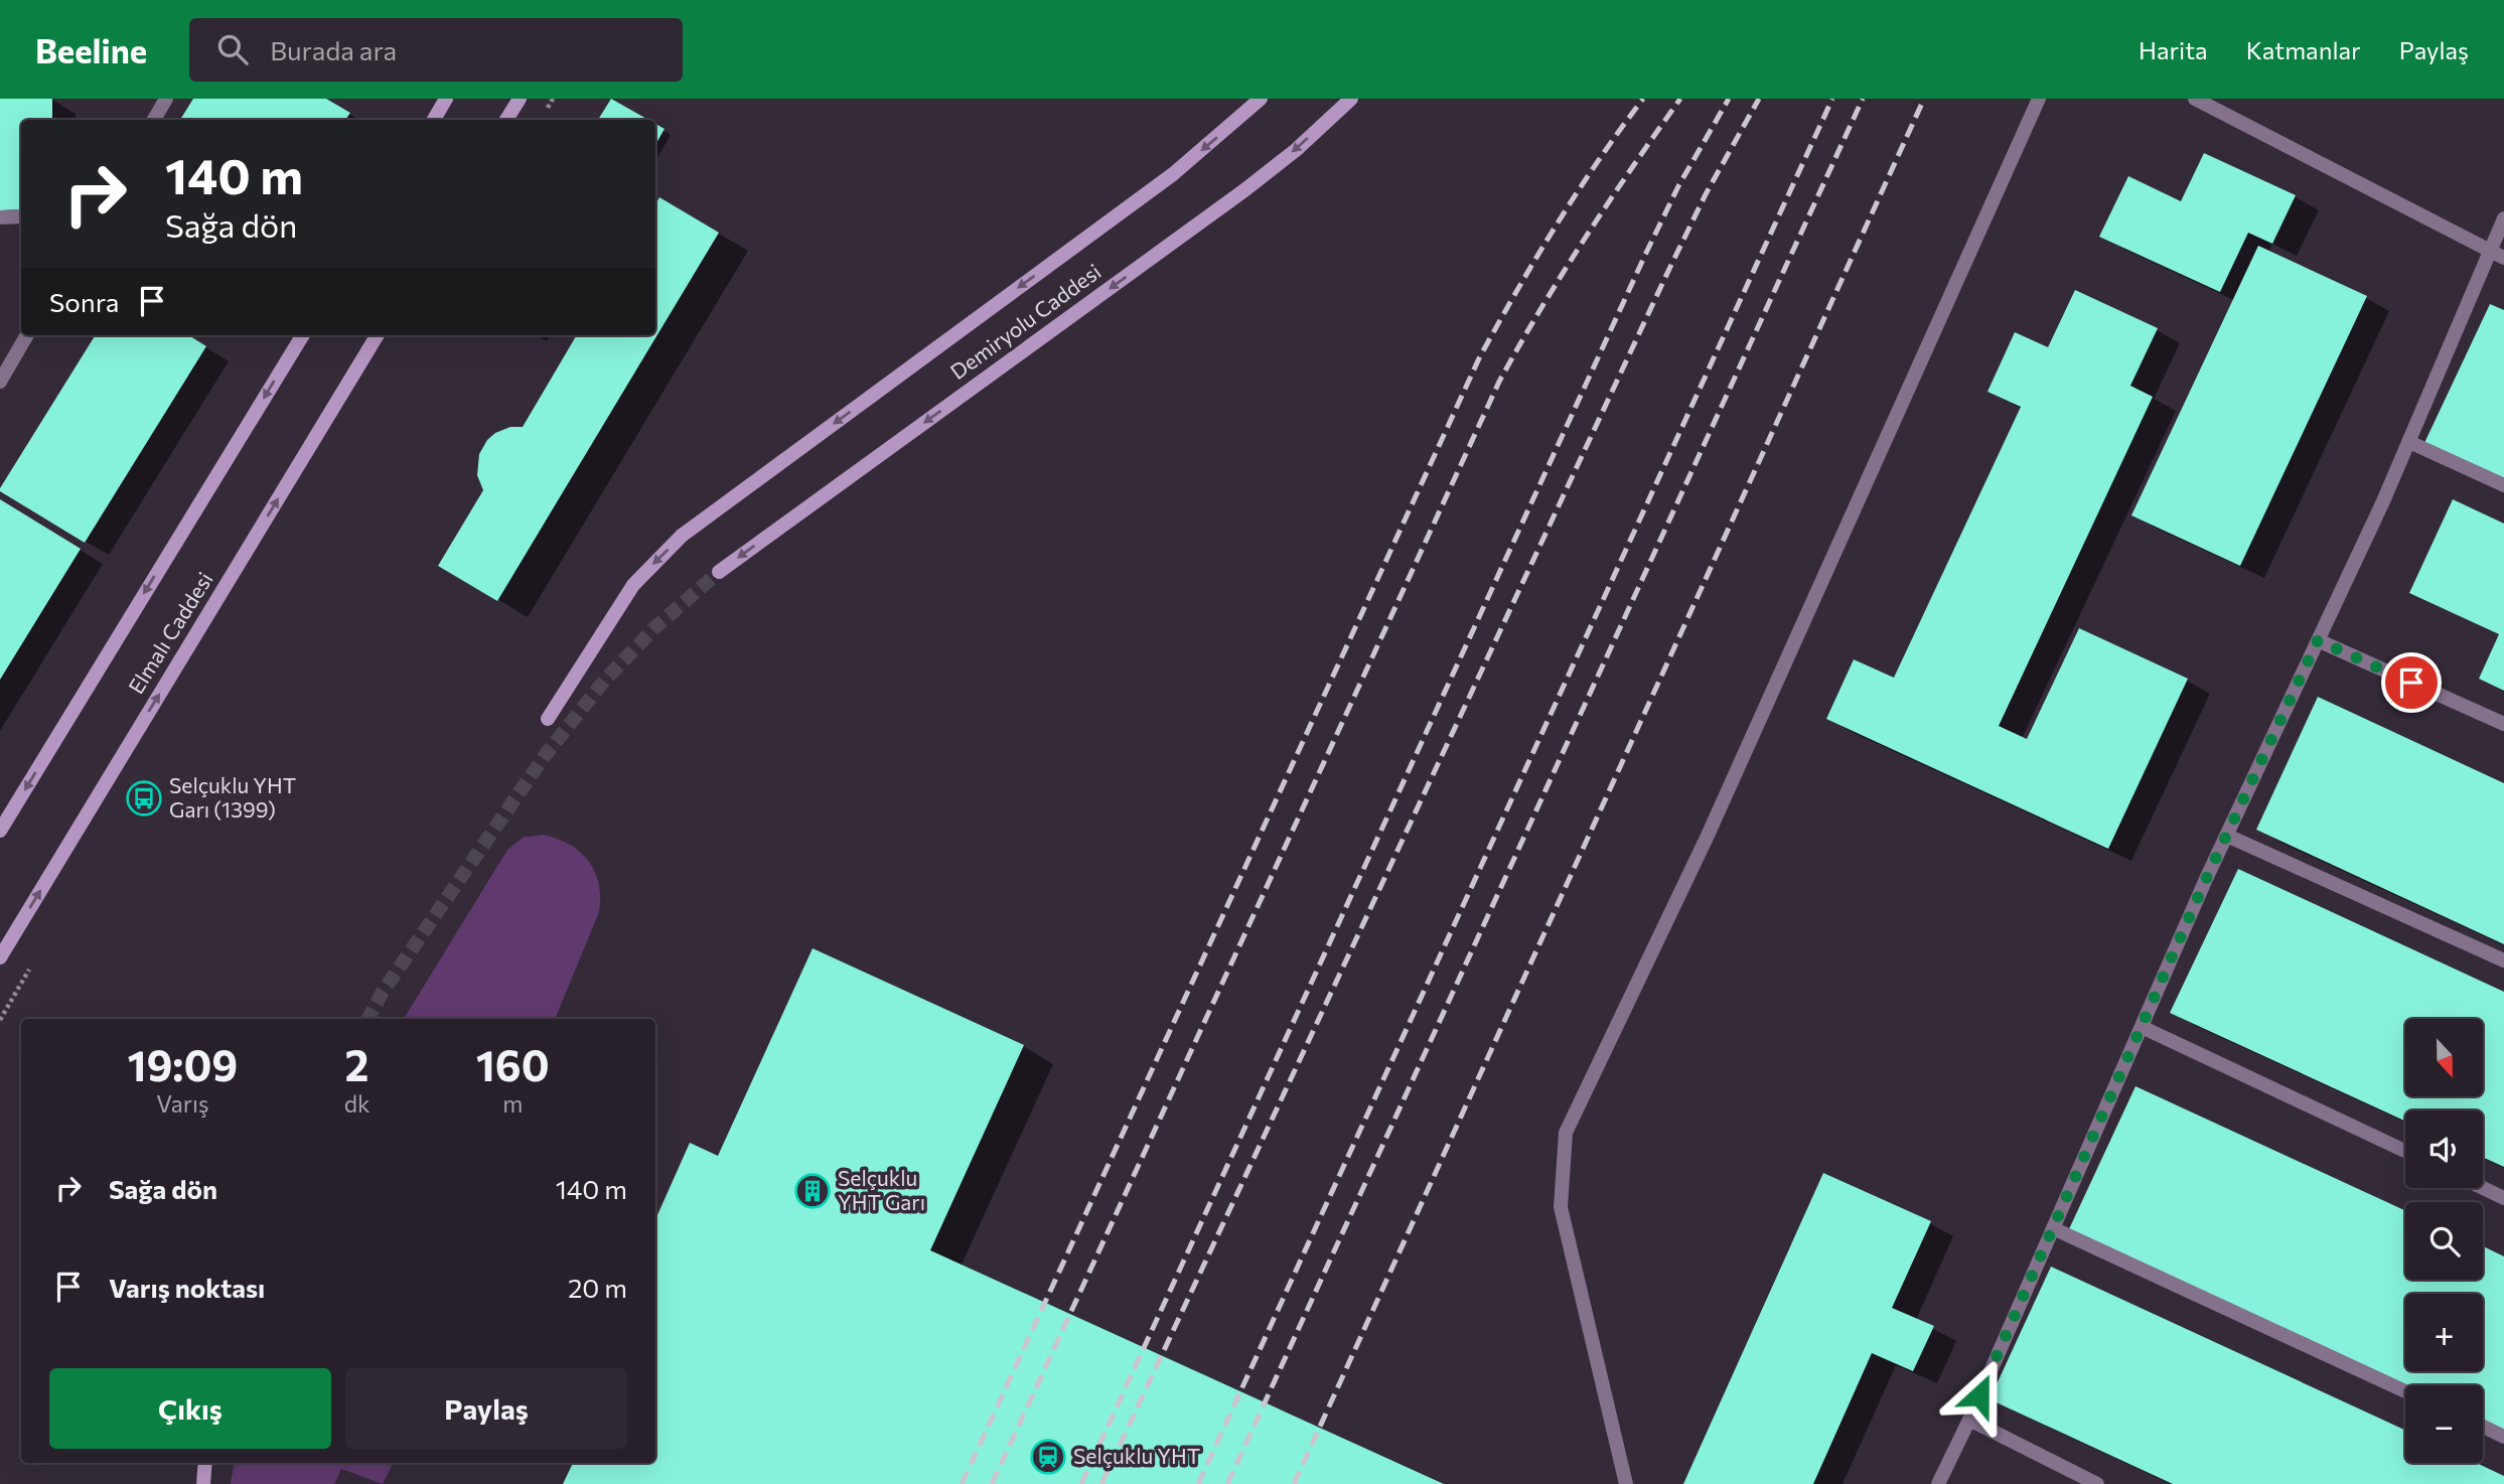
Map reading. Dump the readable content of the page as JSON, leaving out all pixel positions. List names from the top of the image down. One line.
{"streets":{"main road":["Demiryolu Caddesi","Elmalı Caddesi"]},"places":{"bus stop":["Selçuklu YHT Garı (1399)"],"building":["Selçuklu YHT Garı"],"station":["Selçuklu YHT"]},"north":"bottom","page":{"header":"Beeline","search":"Burada ara","nav":["Harita","Katmanlar","Paylaş"],"turn":["140 m","Sağa dön"],"then":"Sonra","map_buttons":["+","−"],"eta":["19:09","Varış","2","dk","160","m"],"list":[{"name":"Sağa dön","value":"140 m"},{"name":"Varış noktası","value":"20 m"}],"buttons":["Çıkış","Paylaş"]}}
